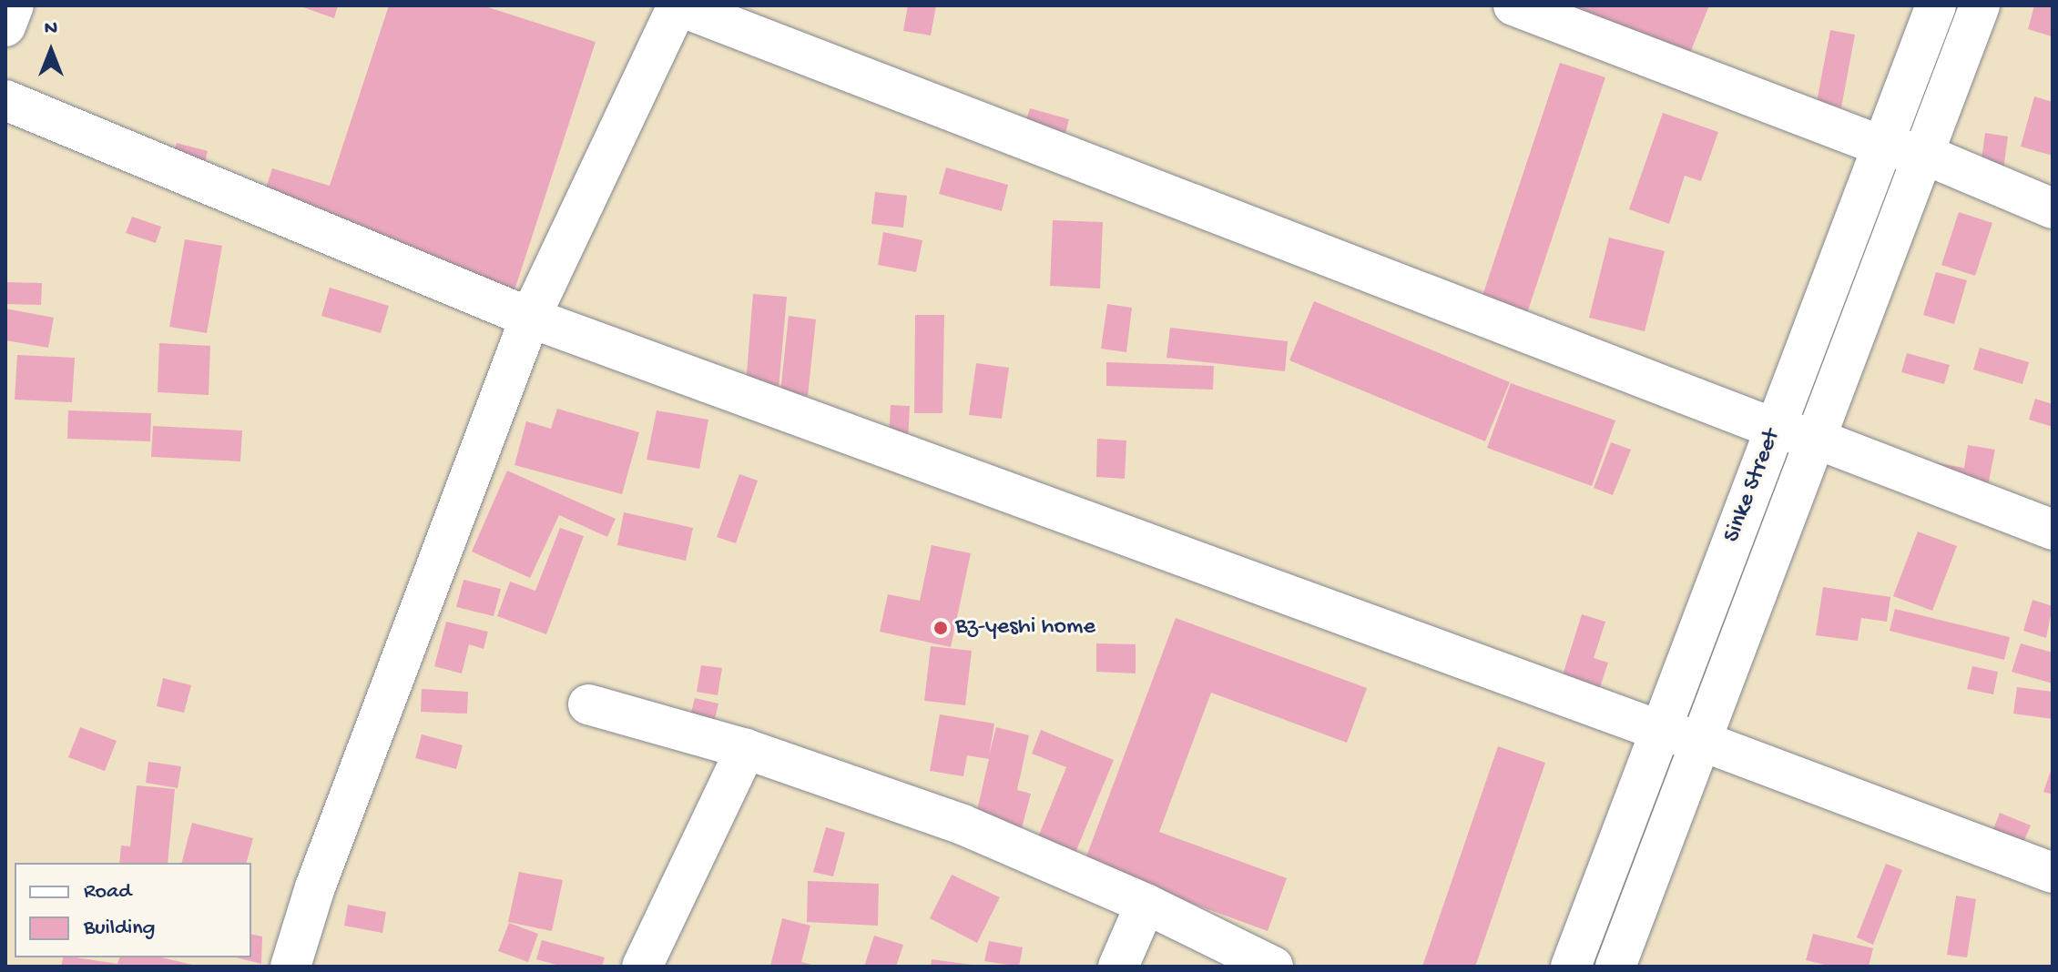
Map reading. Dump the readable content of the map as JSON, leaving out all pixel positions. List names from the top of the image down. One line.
{"streets":{"street":["Sinke Street"]},"places":["Bz-yeshi home"],"legend":["Road","Building"],"north":"top"}
